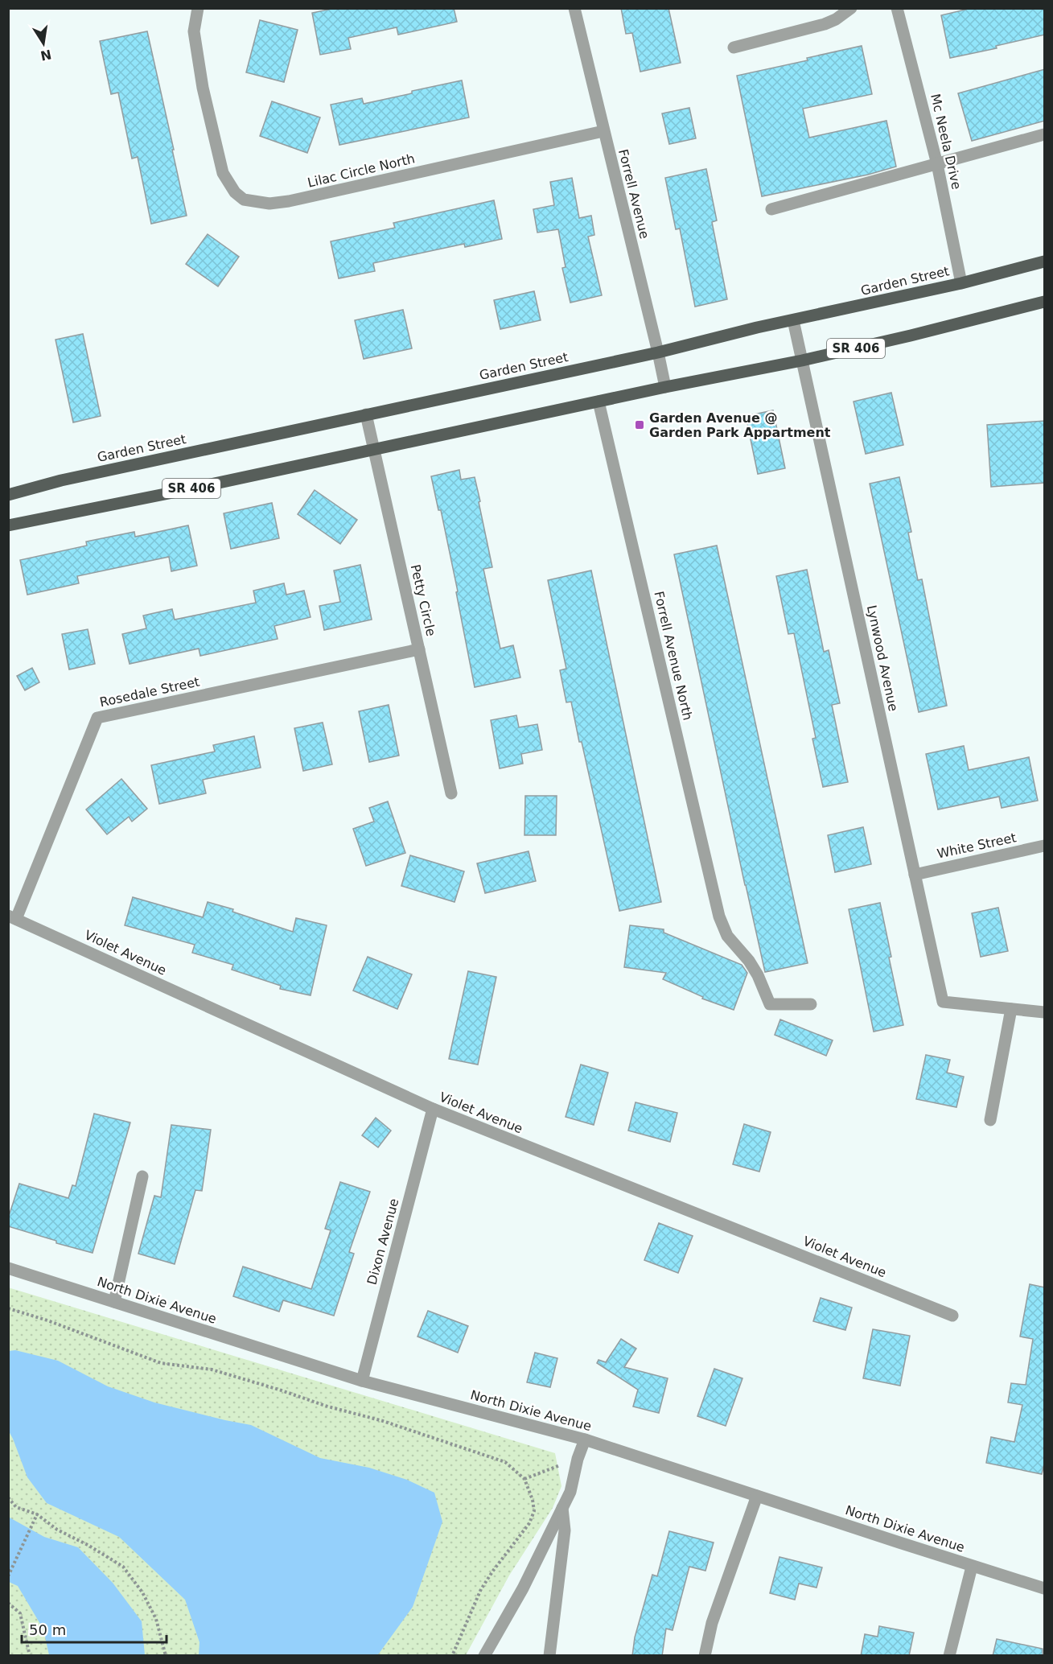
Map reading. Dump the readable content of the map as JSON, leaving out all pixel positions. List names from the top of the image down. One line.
{"streets":{"main road":["Garden Street","SR 406"],"street":["Mc Neela Drive","Lilac Circle North","Forrell Avenue","Petty Circle","Forrell Avenue North","Lynwood Avenue","Rosedale Street","White Street","Violet Avenue","Dixon Avenue","North Dixie Avenue"]},"crossings":[["Mc Neela Drive","Garden Street"],["Lilac Circle North","Forrell Avenue"],["Forrell Avenue","Garden Street"],["Forrell Avenue","SR 406"],["Garden Street","Petty Circle"],["Garden Street","Lynwood Avenue"],["SR 406","Petty Circle"],["SR 406","Forrell Avenue North"],["SR 406","Lynwood Avenue"],["Petty Circle","Rosedale Street"],["Lynwood Avenue","White Street"],["Rosedale Street","Violet Avenue"],["Violet Avenue","Dixon Avenue"],["Dixon Avenue","North Dixie Avenue"]],"places":{"transit":["Garden Avenue @ Garden Park Appartment"]},"scale_bar":"50 m","north":"bottom"}
